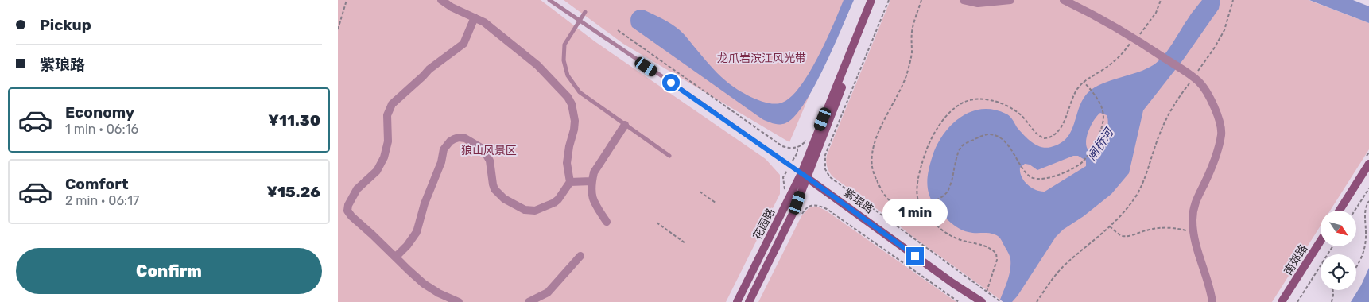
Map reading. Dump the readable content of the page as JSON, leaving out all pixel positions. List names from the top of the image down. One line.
{"streets":{"main road":["紫琅路","花园路","南郊路"]},"crossings":[["紫琅路","花园路"]],"water":["闸桥河"],"parks":["龙爪岩滨江风光带","狼山风景区"],"north":"bottom right","page":{"banner":["Pickup","紫琅路"],"list":[{"name":"Economy","note":"1 min · 06:16","value":"¥11.30"},{"name":"Comfort","note":"2 min · 06:17","value":"¥15.26"}],"bubble":"1 min","buttons":"Confirm"}}
